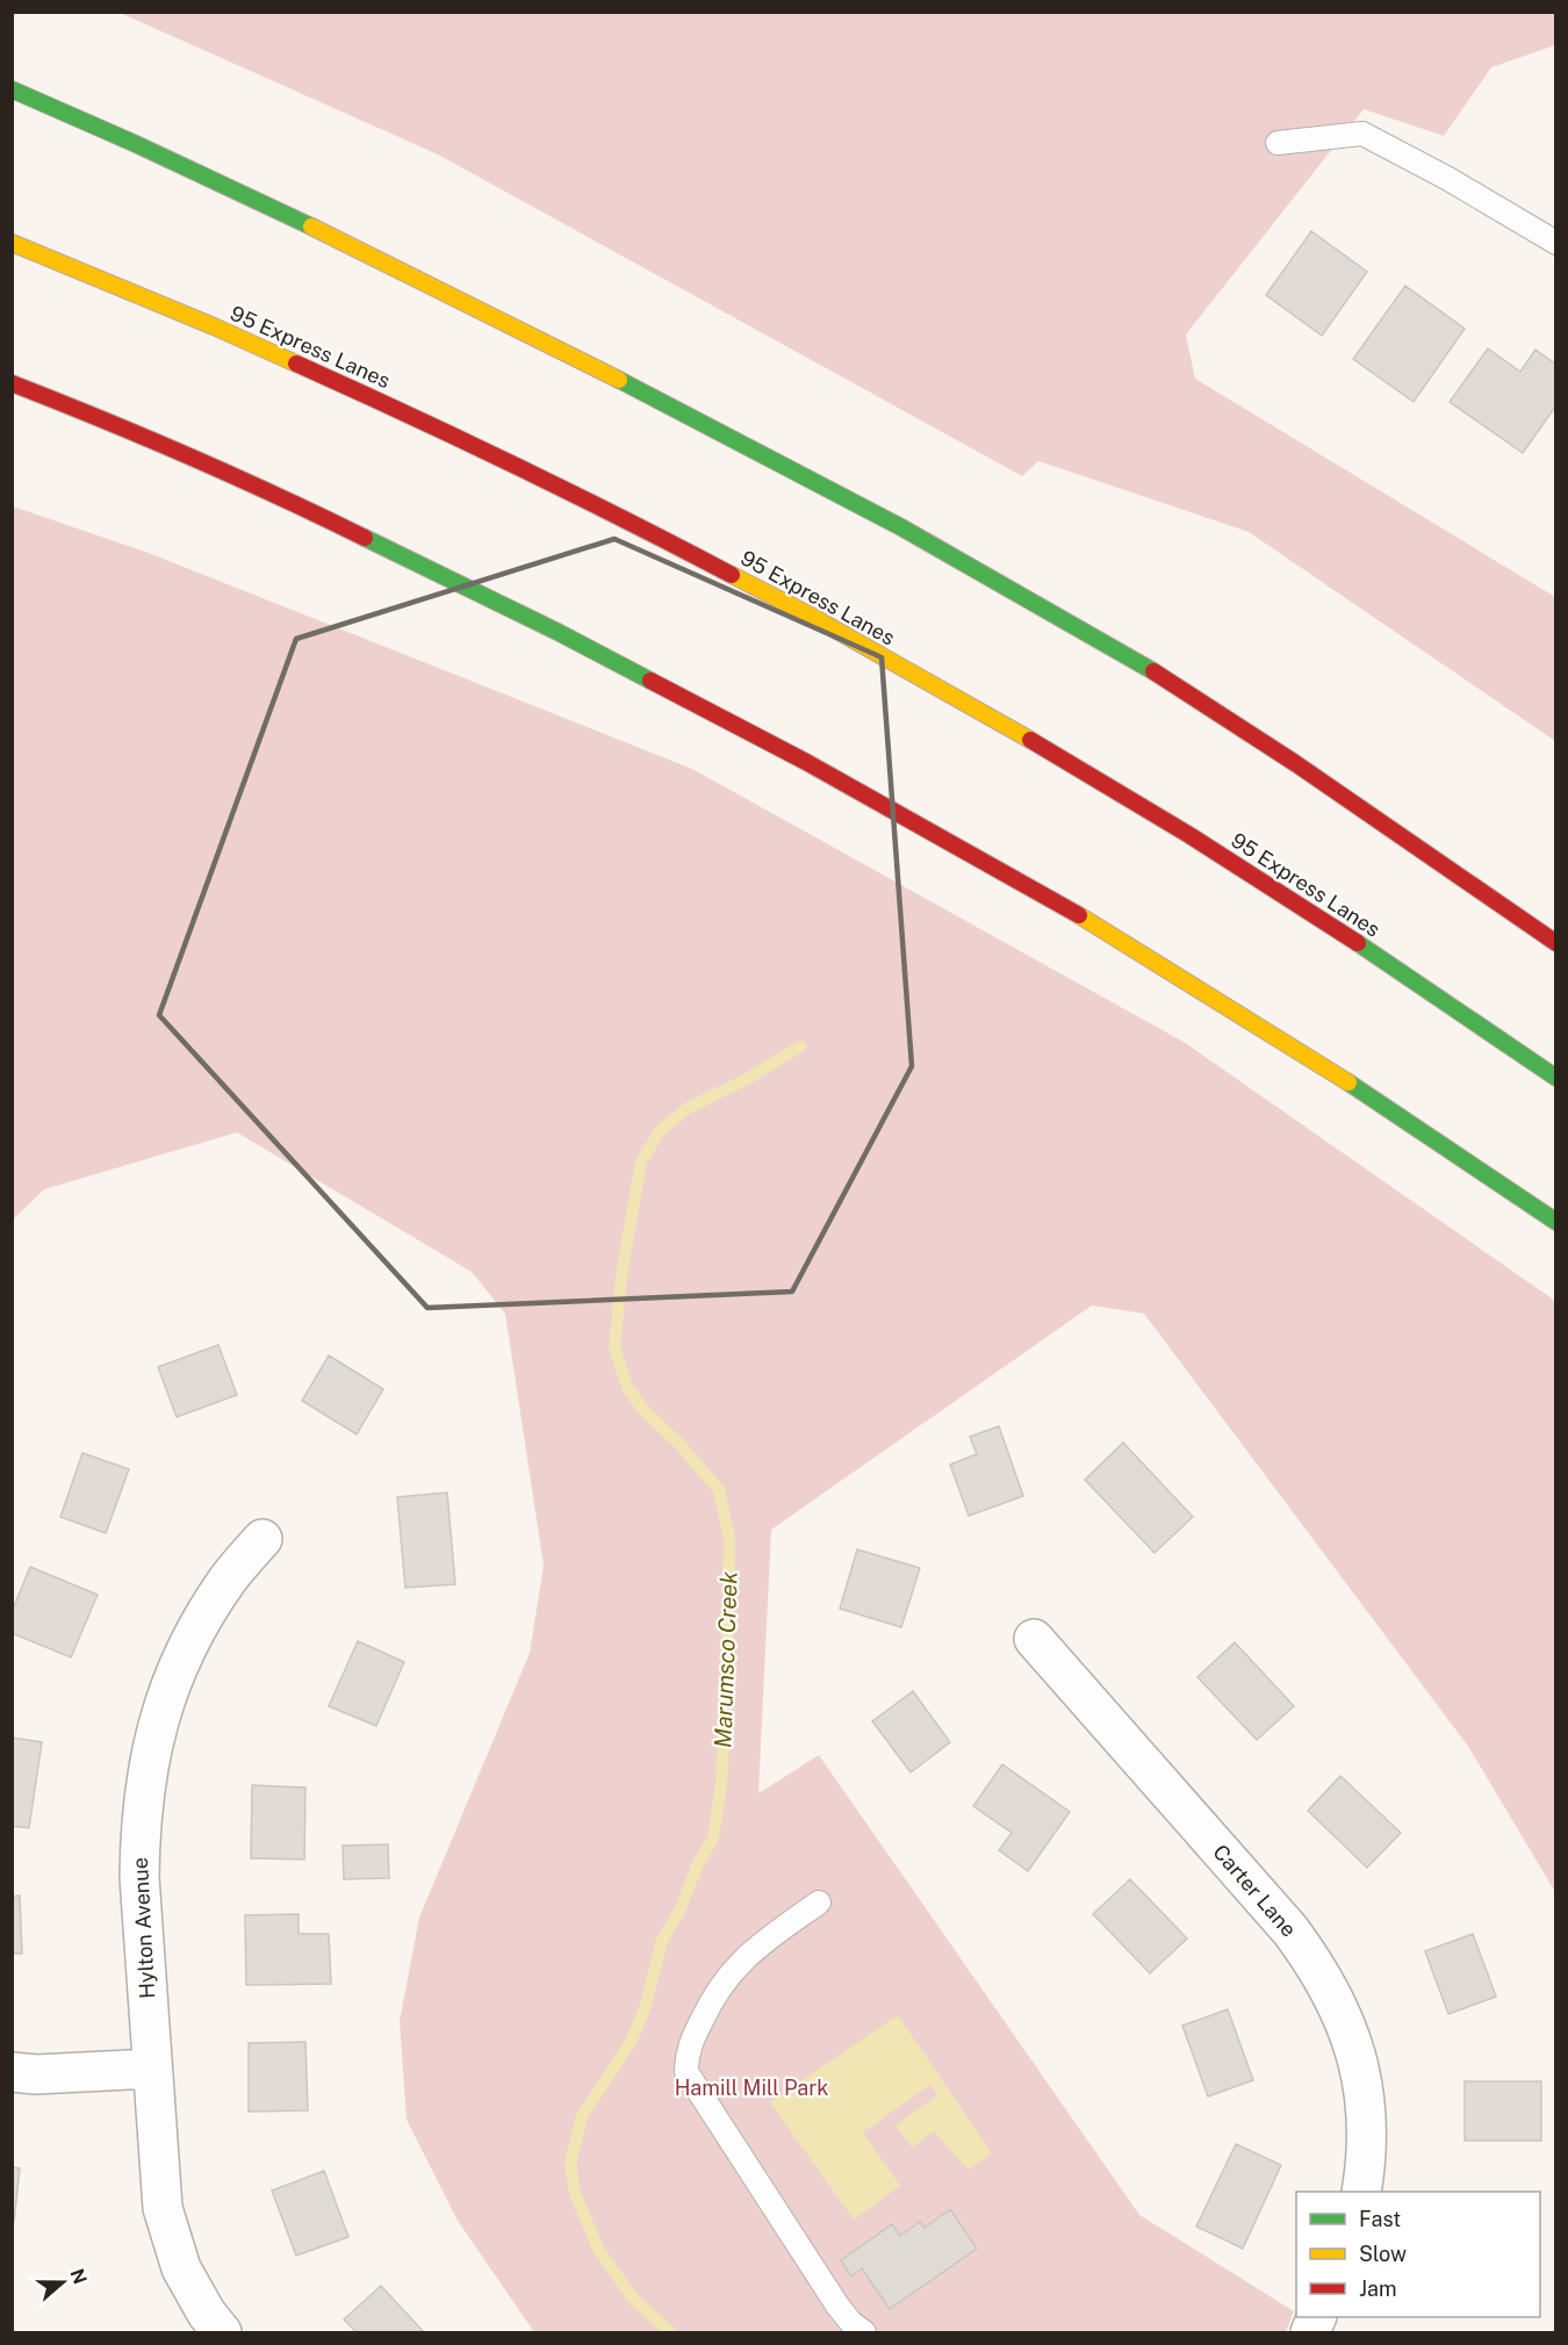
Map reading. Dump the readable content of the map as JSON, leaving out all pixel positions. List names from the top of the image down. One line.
{"streets":{"highway":["95 Express Lanes"],"street":["Carter Lane","Hylton Avenue"]},"water":["Marumsco Creek"],"parks":["Hamill Mill Park"],"legend":["Fast","Slow","Jam"],"north":"right"}
